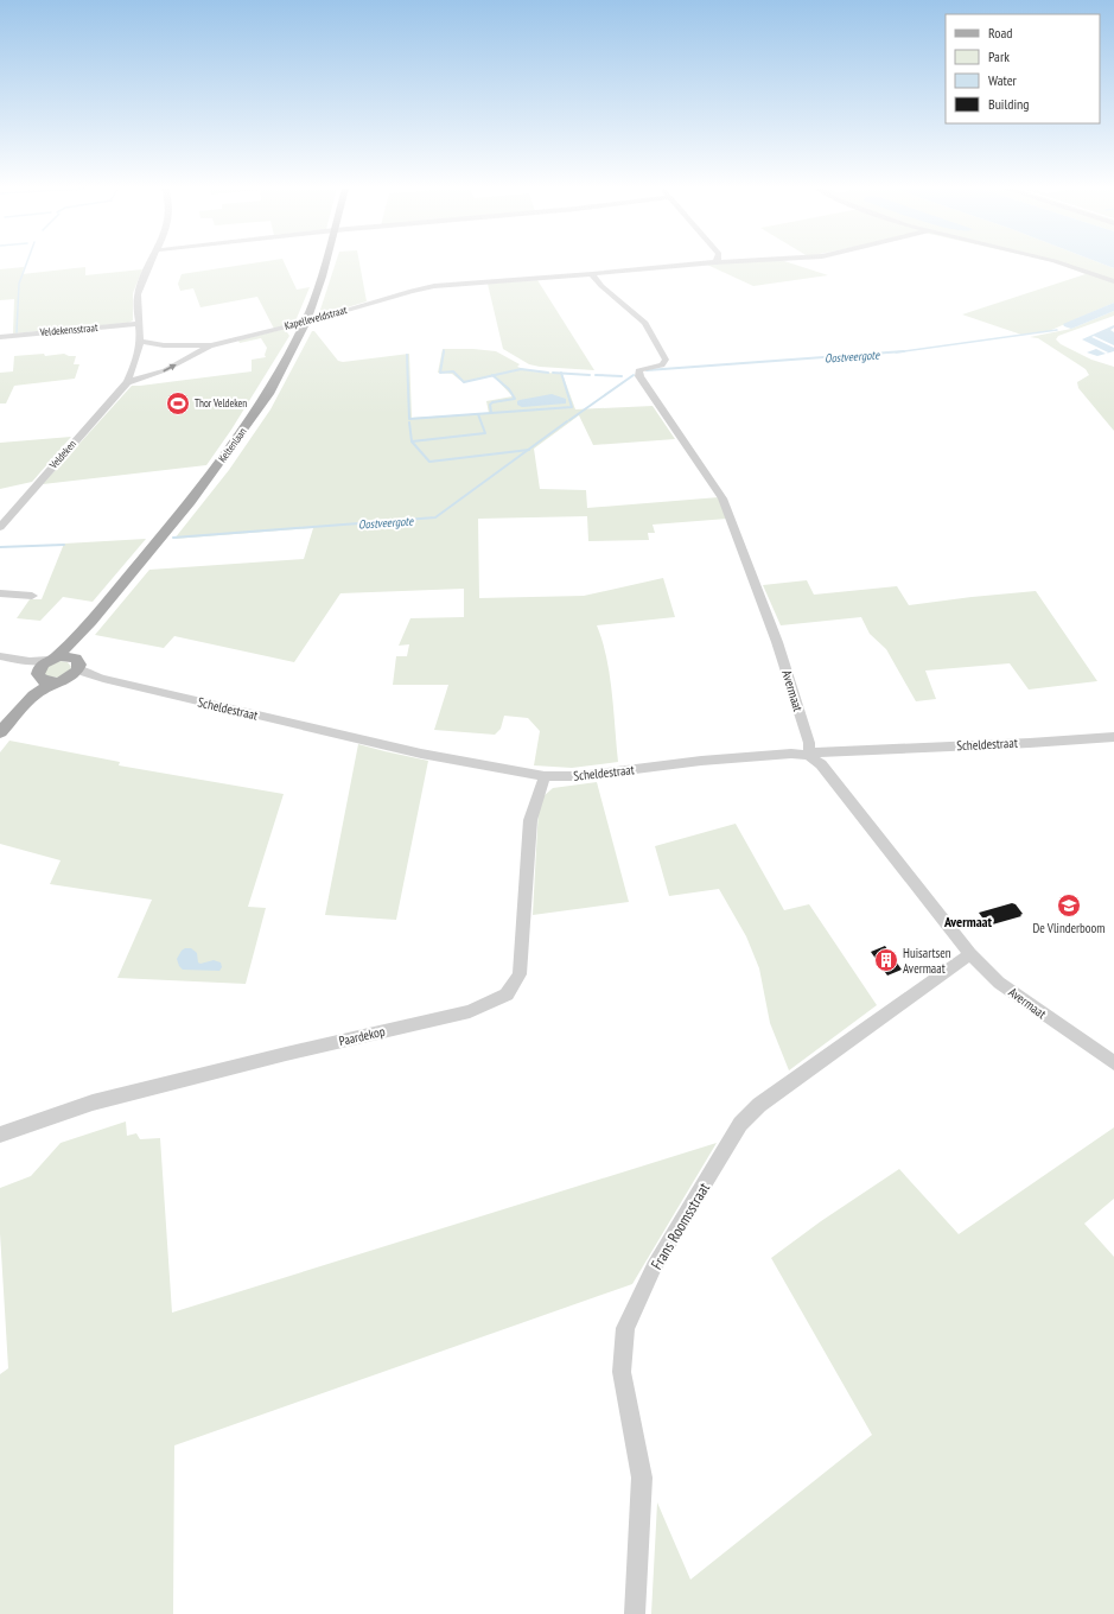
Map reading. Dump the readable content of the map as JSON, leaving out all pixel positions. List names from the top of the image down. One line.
{"streets":{"main road":["Keltenlaan"],"street":["Kapelleveldstraat","Veldekensstraat","Veldeken","Avermaat","Scheldestraat","Paardekop","Frans Roomsstraat"]},"crossings":[["Kapelleveldstraat","Keltenlaan"],["Kapelleveldstraat","Avermaat"],["Veldekensstraat","Veldeken"],["Keltenlaan","Scheldestraat"],["Avermaat","Scheldestraat"],["Avermaat","Frans Roomsstraat"],["Scheldestraat","Paardekop"]],"districts":["Avermaat"],"water":["Oostveergote"],"places":{"sports":["Thor Veldeken"],"school or university":["De Vlinderboom"],"building":["Huisartsen Avermaat"]},"legend":["Road","Park","Water","Building"]}
